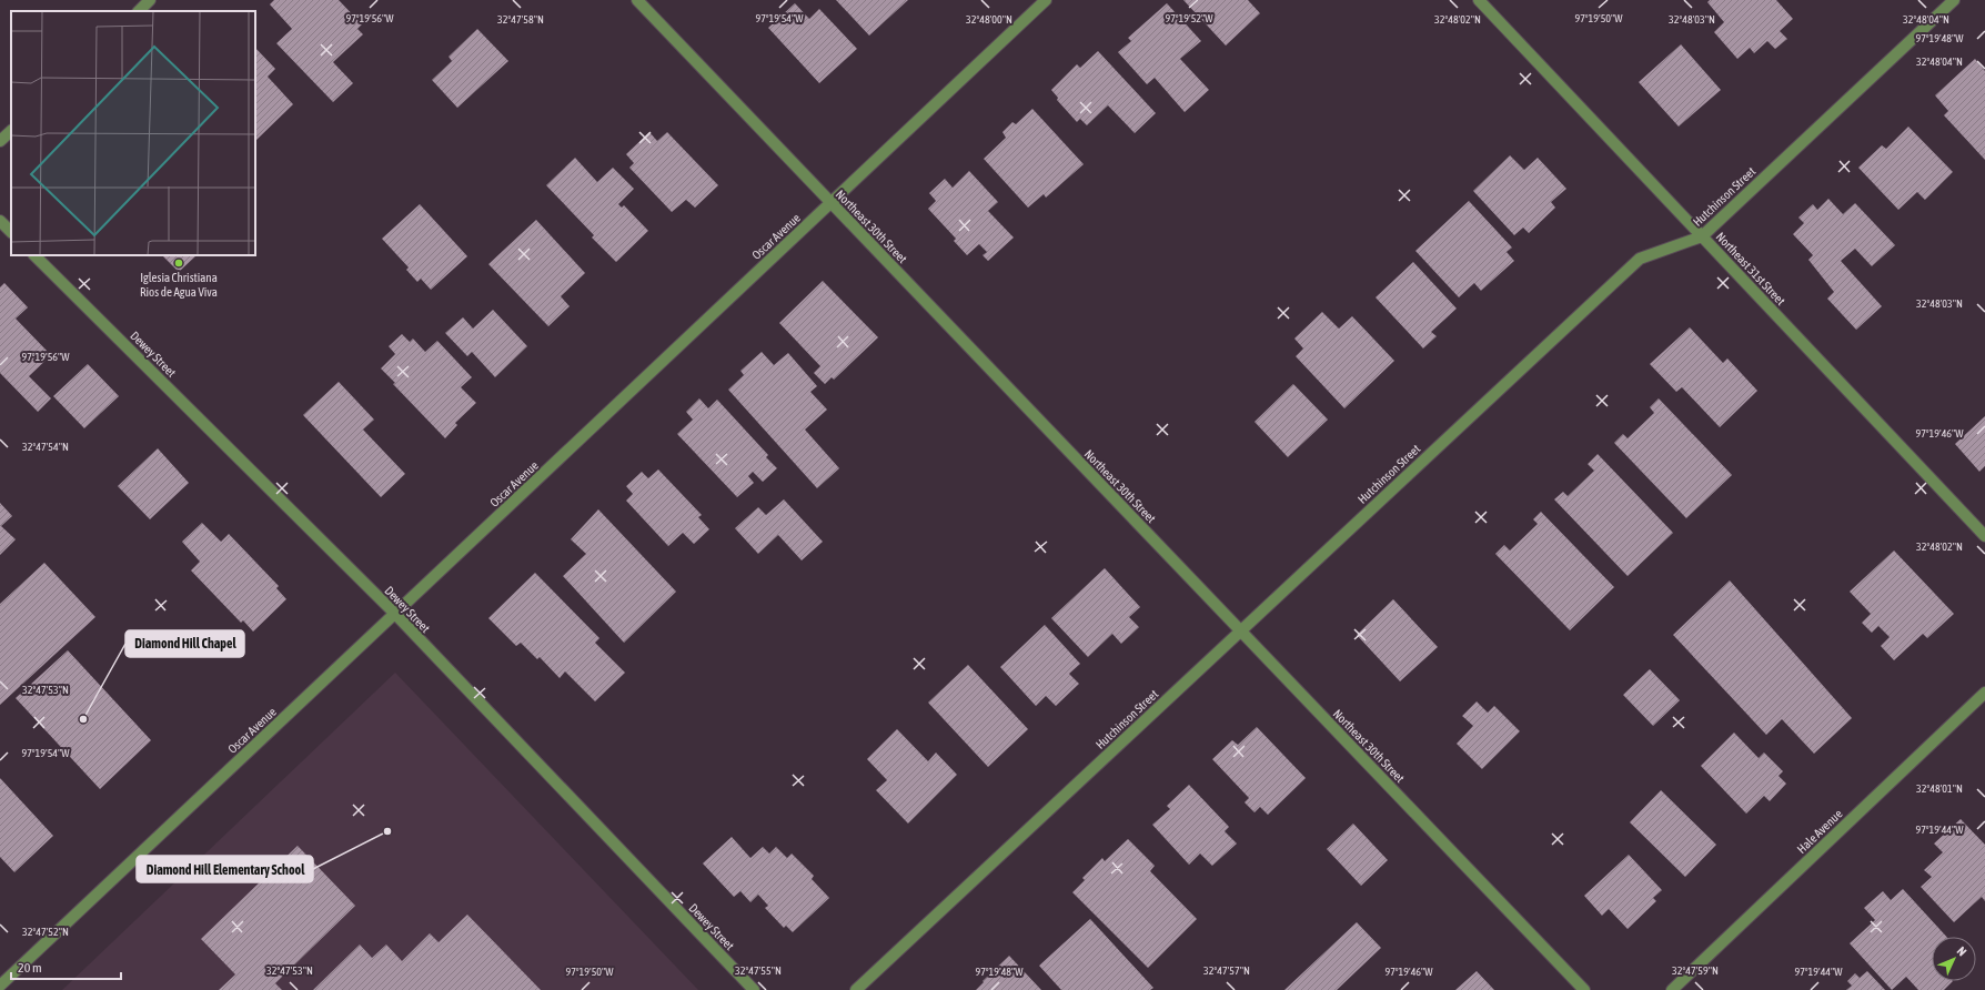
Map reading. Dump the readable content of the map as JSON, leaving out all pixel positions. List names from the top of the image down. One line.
{"streets":{"street":["Hutchinson Street","Northeast 30th Street","Oscar Avenue","Northeast 31st Street","Dewey Street","Hale Avenue"]},"crossings":[["Hutchinson Street","Northeast 30th Street"],["Hutchinson Street","Northeast 31st Street"],["Northeast 30th Street","Oscar Avenue"],["Oscar Avenue","Dewey Street"]],"places":["Iglesia Christiana Rios de Agua Viva","Diamond Hill Chapel","Diamond Hill Elementary School"],"scale_bar":"20 m","north":"top right","coordinates":["97°19'56\"W","97°19'54\"W","97°19'52\"W","97°19'50\"W","32°48'02\"N","32°48'03\"N","32°47'58\"N","32°48'00\"N","32°48'04\"N","97°19'48\"W","97°19'46\"W","32°47'54\"N","32°47'53\"N","32°48'01\"N","97°19'44\"W","32°47'52\"N","32°47'55\"N","32°47'57\"N","32°47'59\"N"]}
